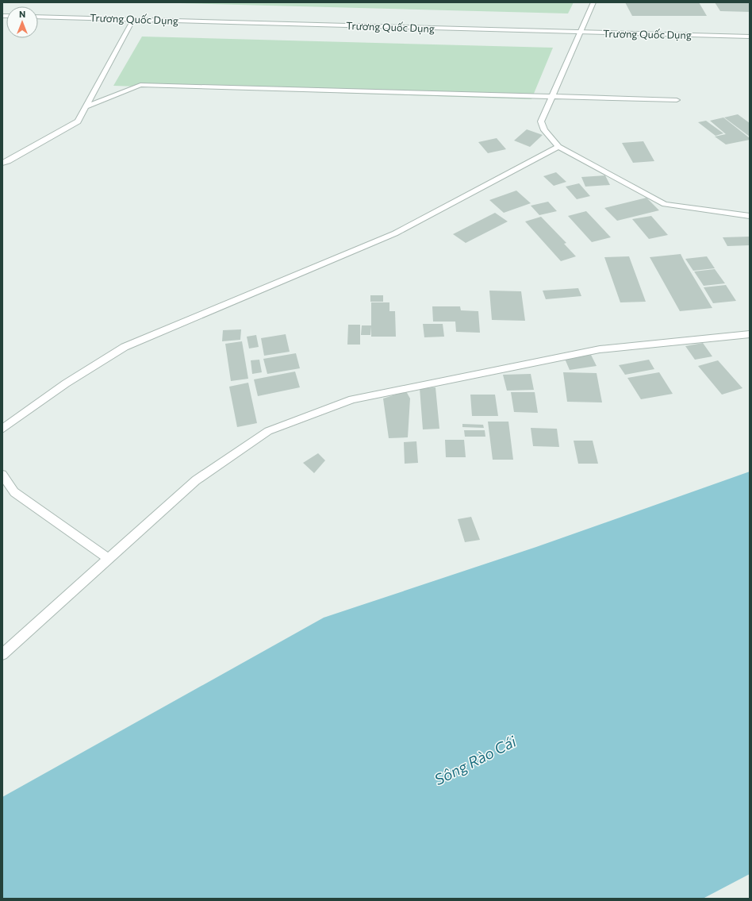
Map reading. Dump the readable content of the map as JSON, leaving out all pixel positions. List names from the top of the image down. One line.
{"streets":{"street":["Trương Quốc Dụng"]},"water":["Sông Rào Cái"],"north":"top"}
